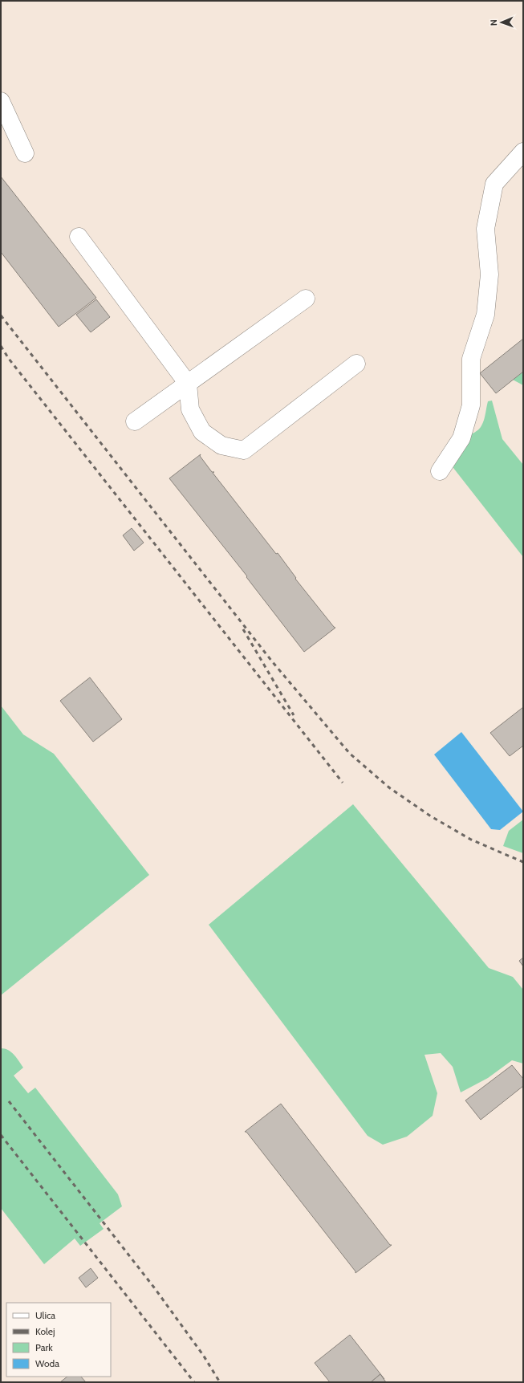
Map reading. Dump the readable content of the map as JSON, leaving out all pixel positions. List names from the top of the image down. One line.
{"legend":["Ulica","Kolej","Park","Woda"],"north":"left"}
